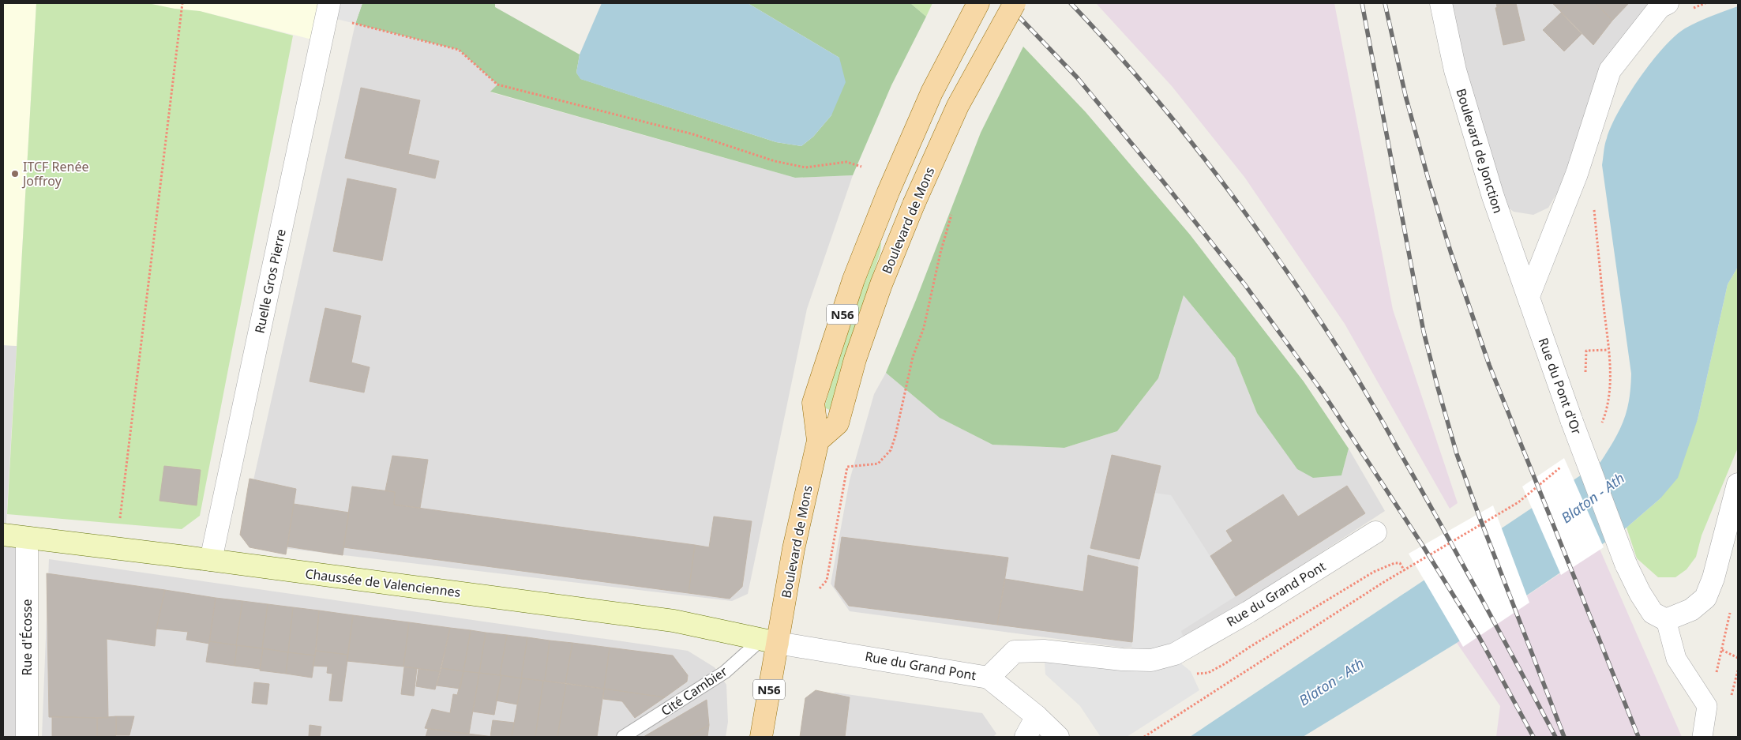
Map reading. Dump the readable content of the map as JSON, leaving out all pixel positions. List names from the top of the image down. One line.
{"streets":{"main road":["Boulevard de Mons","N56","Chaussée de Valenciennes"],"street":["Boulevard de Jonction","Ruelle Gros Pierre","Rue du Pont d'Or","Rue du Grand Pont","Rue d'Écosse"],"lane":["Cité Cambier"]},"crossings":[["Boulevard de Jonction","Rue du Pont d'Or"],["Boulevard de Mons","N56"],["Boulevard de Mons","Chaussée de Valenciennes"],["Boulevard de Mons","Rue du Grand Pont"],["Boulevard de Mons","Cité Cambier"],["Ruelle Gros Pierre","Chaussée de Valenciennes"],["N56","Chaussée de Valenciennes"],["N56","Rue du Grand Pont"],["N56","Cité Cambier"],["Chaussée de Valenciennes","Rue du Grand Pont"],["Chaussée de Valenciennes","Rue d'Écosse"],["Chaussée de Valenciennes","Cité Cambier"],["Rue du Grand Pont","Cité Cambier"]],"water":["Blaton - Ath"],"places":["ITCF Renée Joffroy"]}
